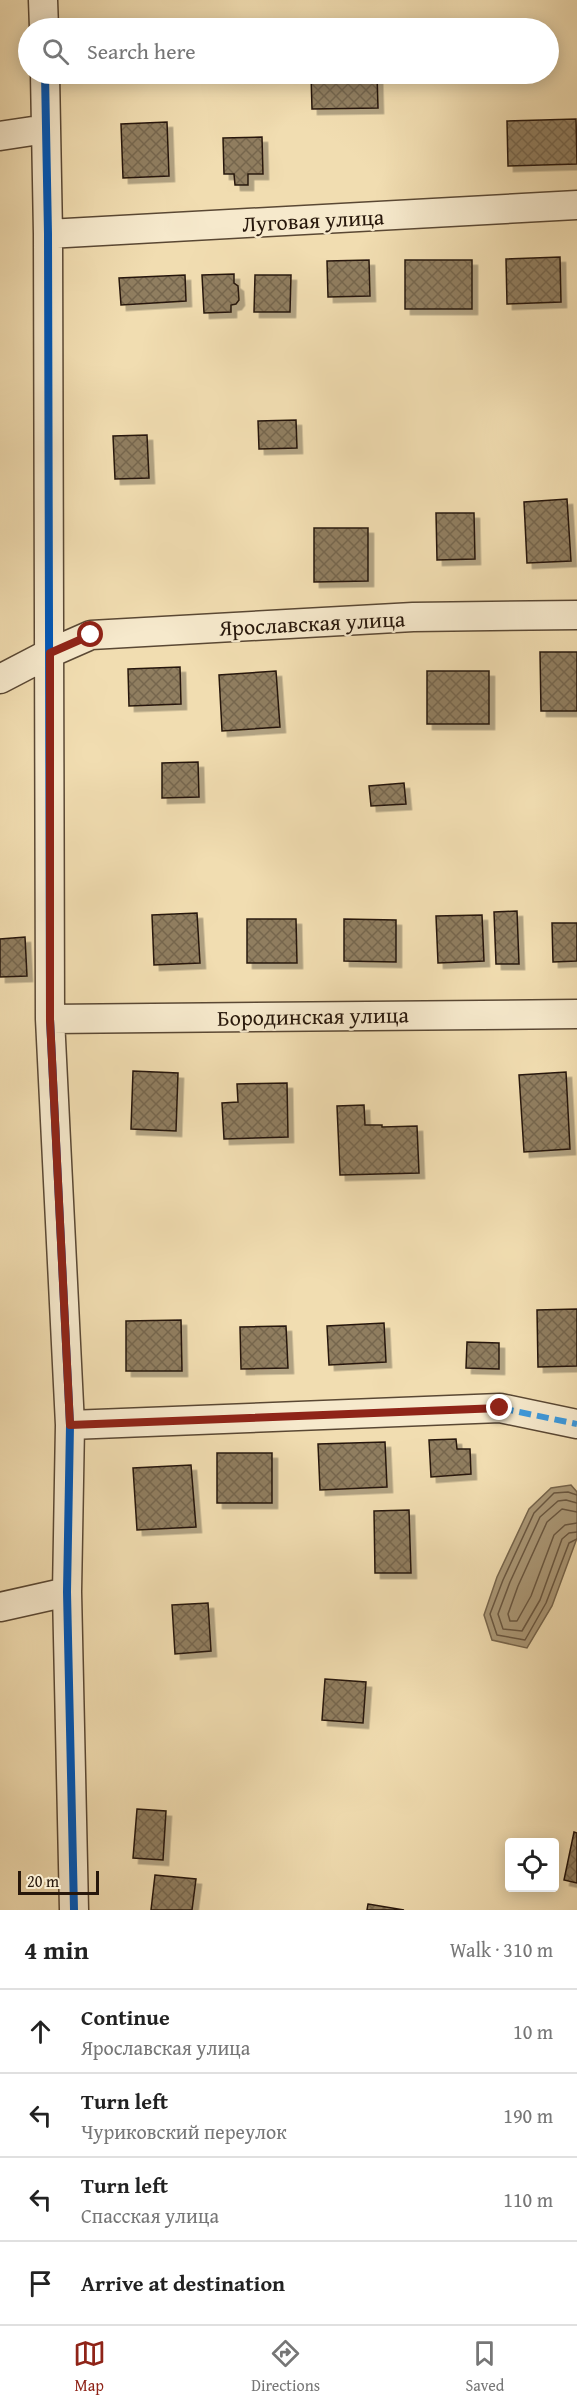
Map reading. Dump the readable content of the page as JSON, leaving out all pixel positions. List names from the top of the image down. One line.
{"streets":{"street":["Луговая улица","Ярославская улица","Бородинская улица"]},"scale_bar":"20 m","page":{"search":"Search here","scale":"20 m","heading":["4 min","Walk · 310 m"],"list":[["Continue","Ярославская улица","10 m"],["Turn left","Чуриковский переулок","190 m"],["Turn left","Спасская улица","110 m"],"Arrive at destination"],"nav":["Map","Directions","Saved"]}}
